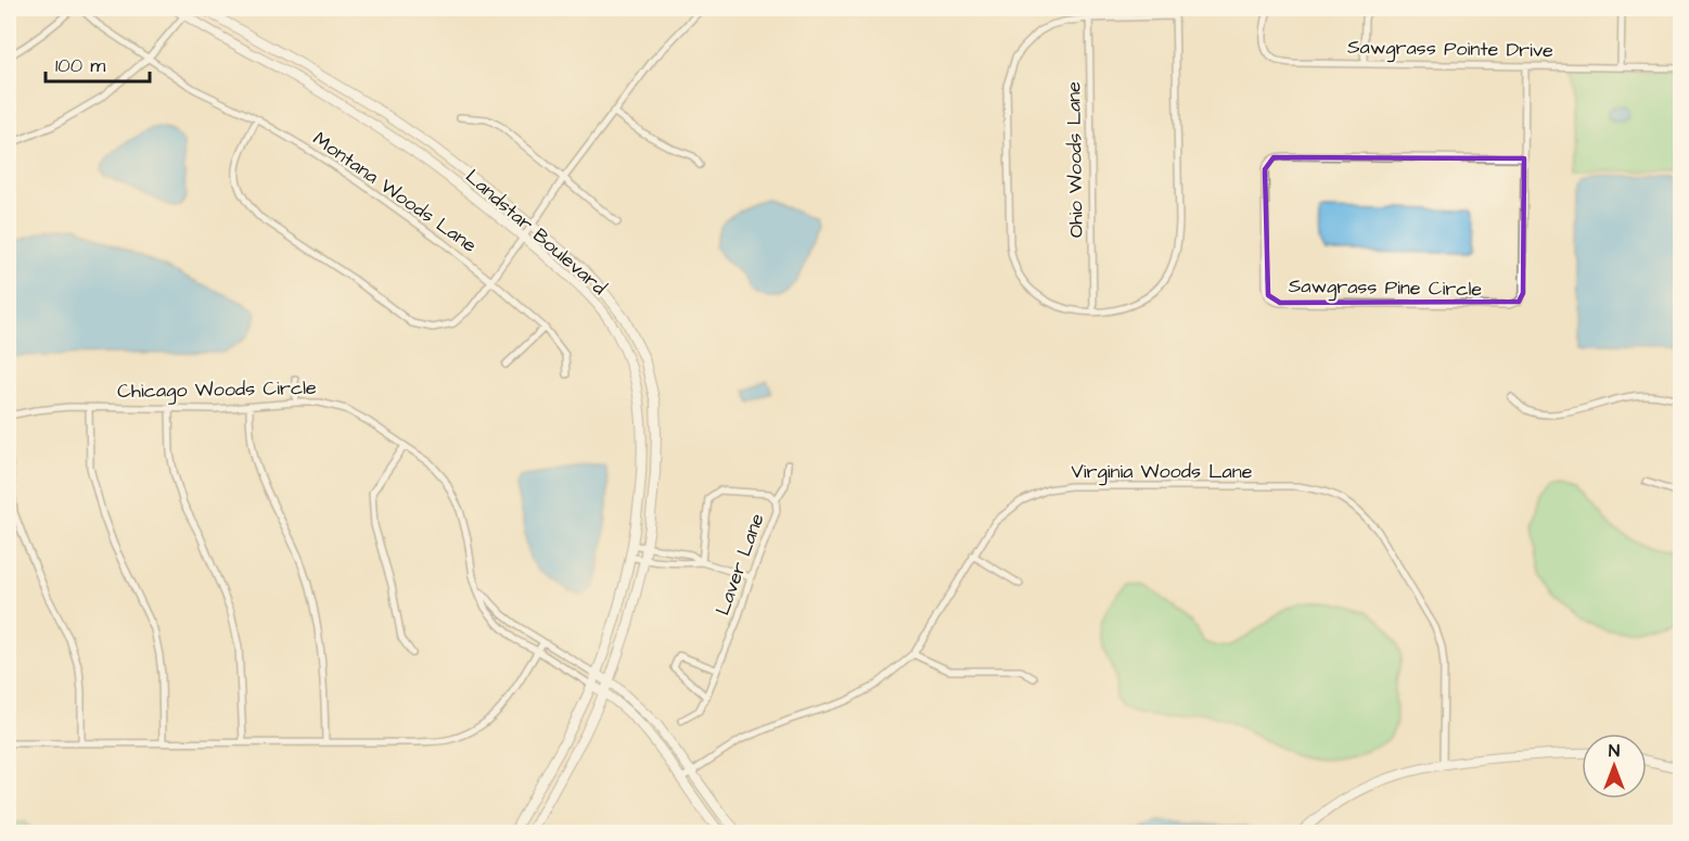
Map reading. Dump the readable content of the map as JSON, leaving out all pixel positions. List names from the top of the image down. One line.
{"streets":{"street":["Sawgrass Pointe Drive","Ohio Woods Lane","Montana Woods Lane","Landstar Boulevard","Sawgrass Pine Circle","Chicago Woods Circle","Virginia Woods Lane","Laver Lane"]},"crossings":[["Sawgrass Pointe Drive","Sawgrass Pine Circle"],["Landstar Boulevard","Chicago Woods Circle"]],"scale_bar":"100 m","north":"top"}
